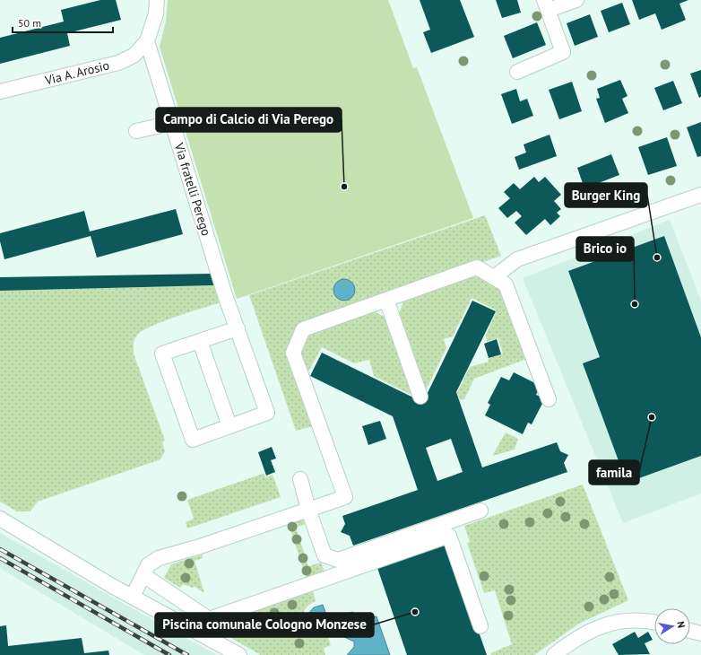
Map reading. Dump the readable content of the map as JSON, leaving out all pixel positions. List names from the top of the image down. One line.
{"streets":{"street":["Via A. Arosio","Via fratelli Perego"]},"crossings":[["Via A. Arosio","Via fratelli Perego"]],"places":["Campo di Calcio di Via Perego","Burger King","Brico io","famila","Piscina comunale Cologno Monzese"],"scale_bar":"50 m","north":"right"}
